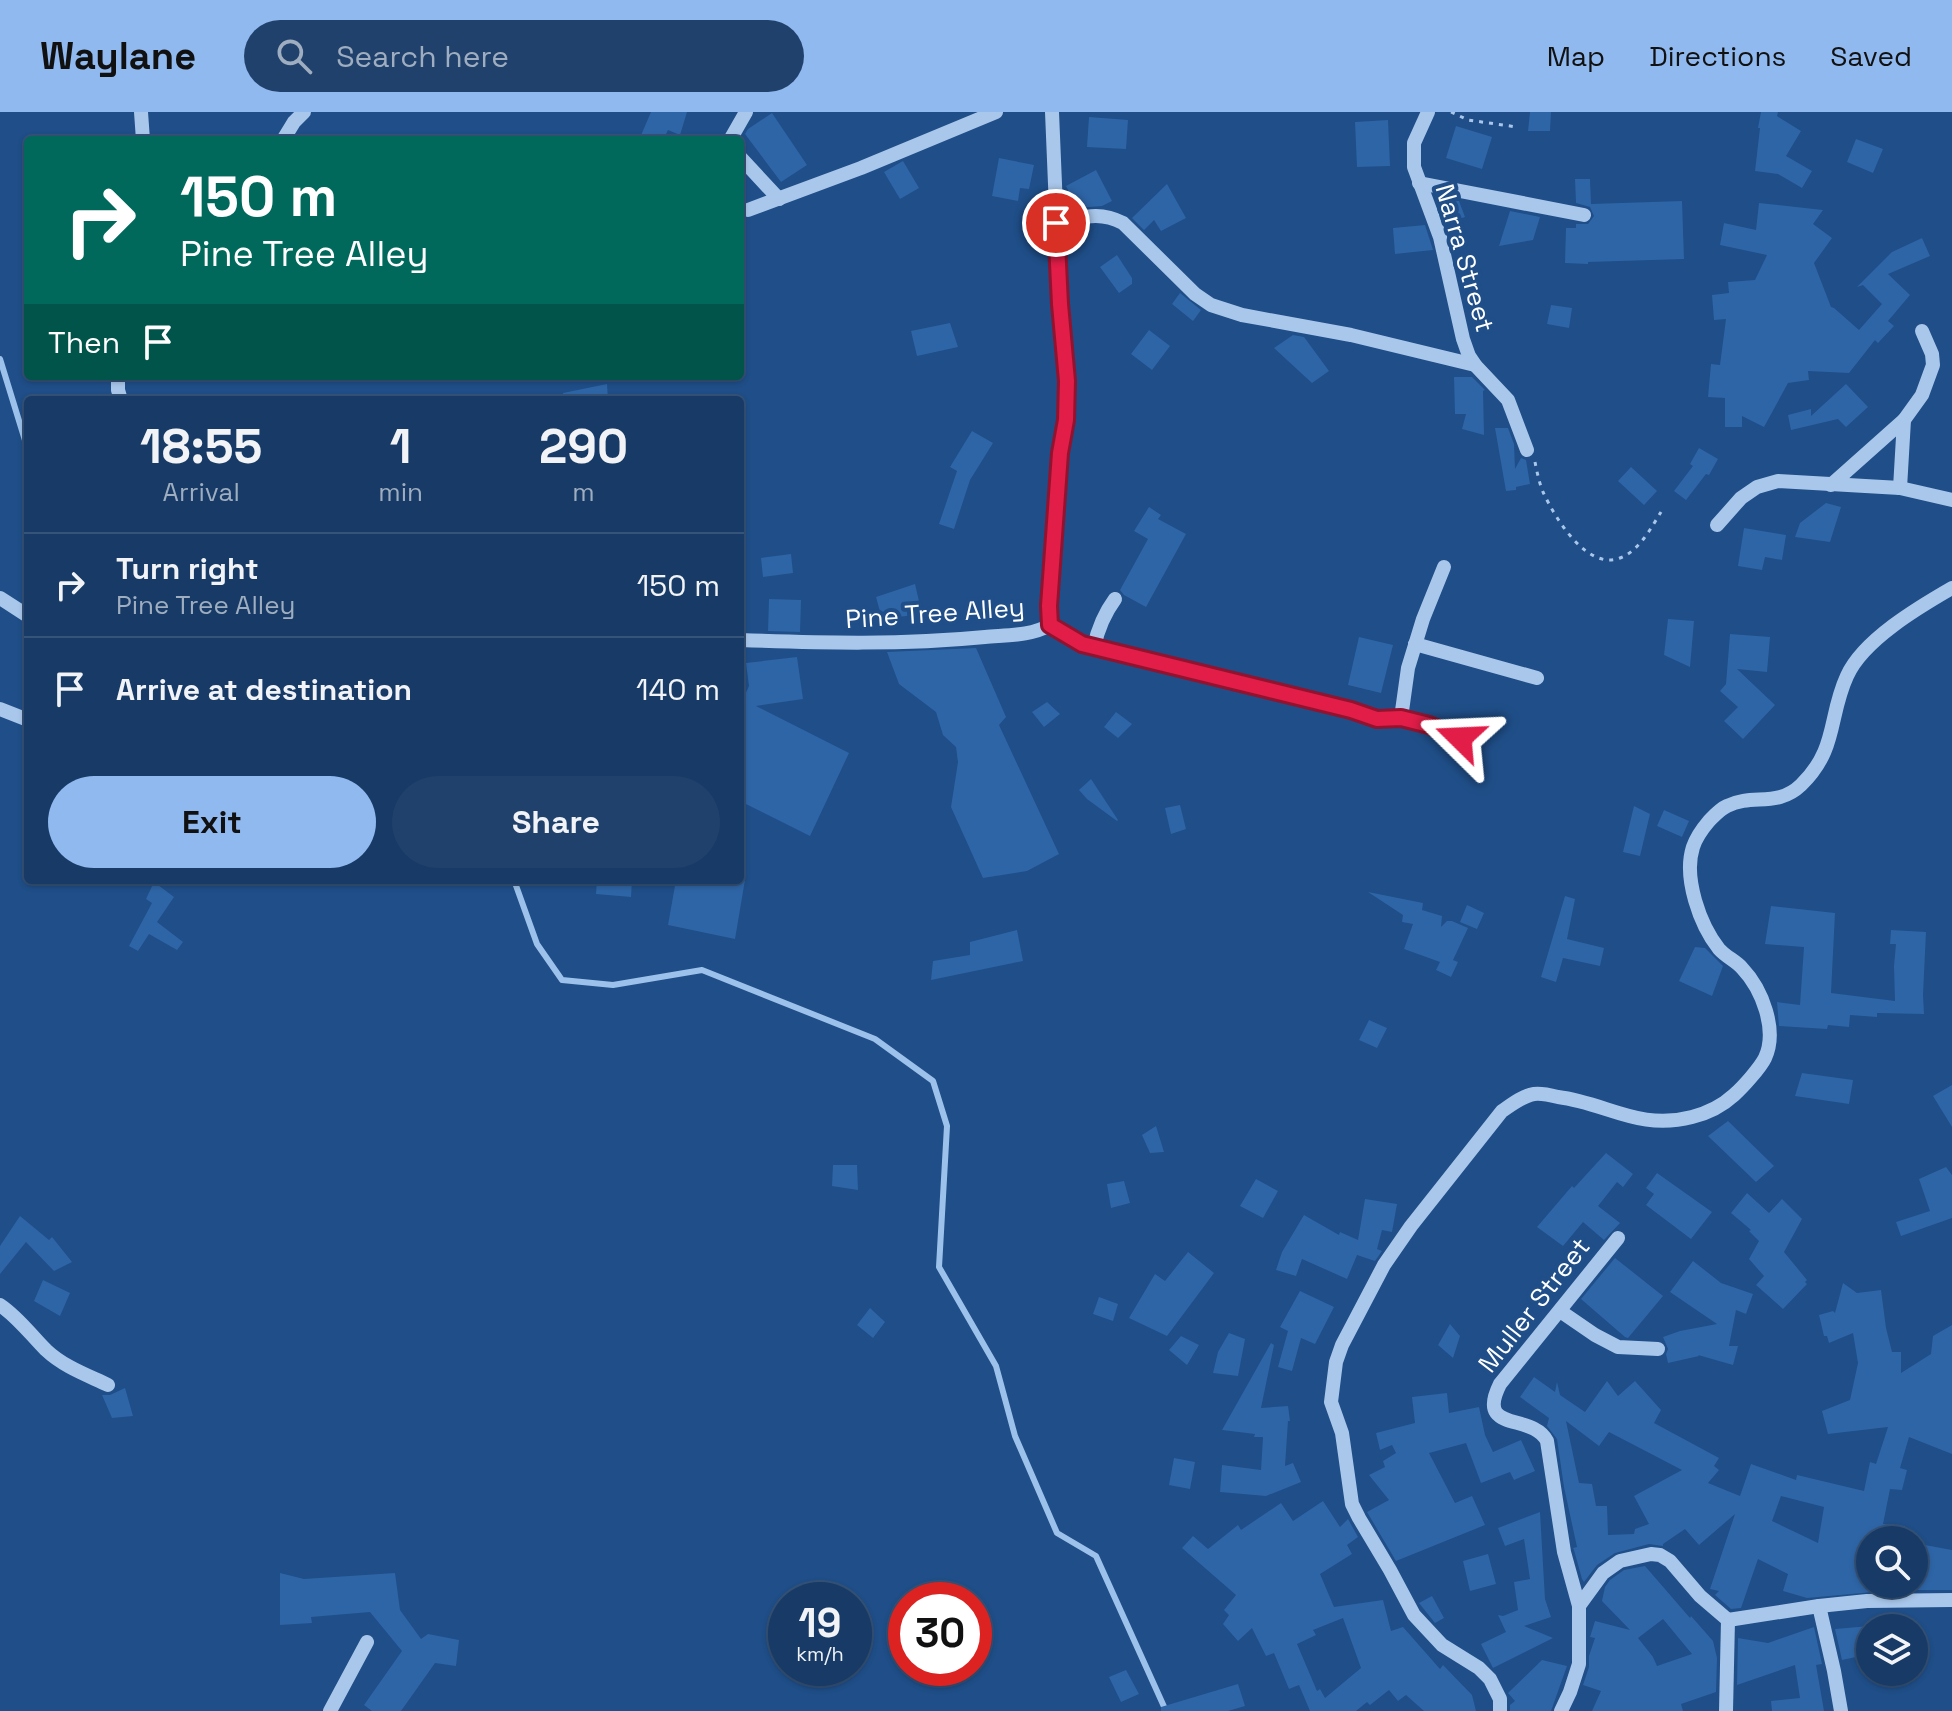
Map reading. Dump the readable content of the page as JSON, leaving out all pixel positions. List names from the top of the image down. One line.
{"streets":{"street":["Narra Street","Pine Tree Alley","Muller Street"]},"page":{"header":"Waylane","search":"Search here","nav":["Map","Directions","Saved"],"turn":["150 m","Pine Tree Alley"],"then":"Then","eta":["18:55","Arrival","1","min","290","m"],"list":[{"name":"Turn right","note":"Pine Tree Alley","value":"150 m"},{"name":"Arrive at destination","value":"140 m"}],"buttons":["Exit","Share"],"speed":"19 km/h","limit":"30"}}
